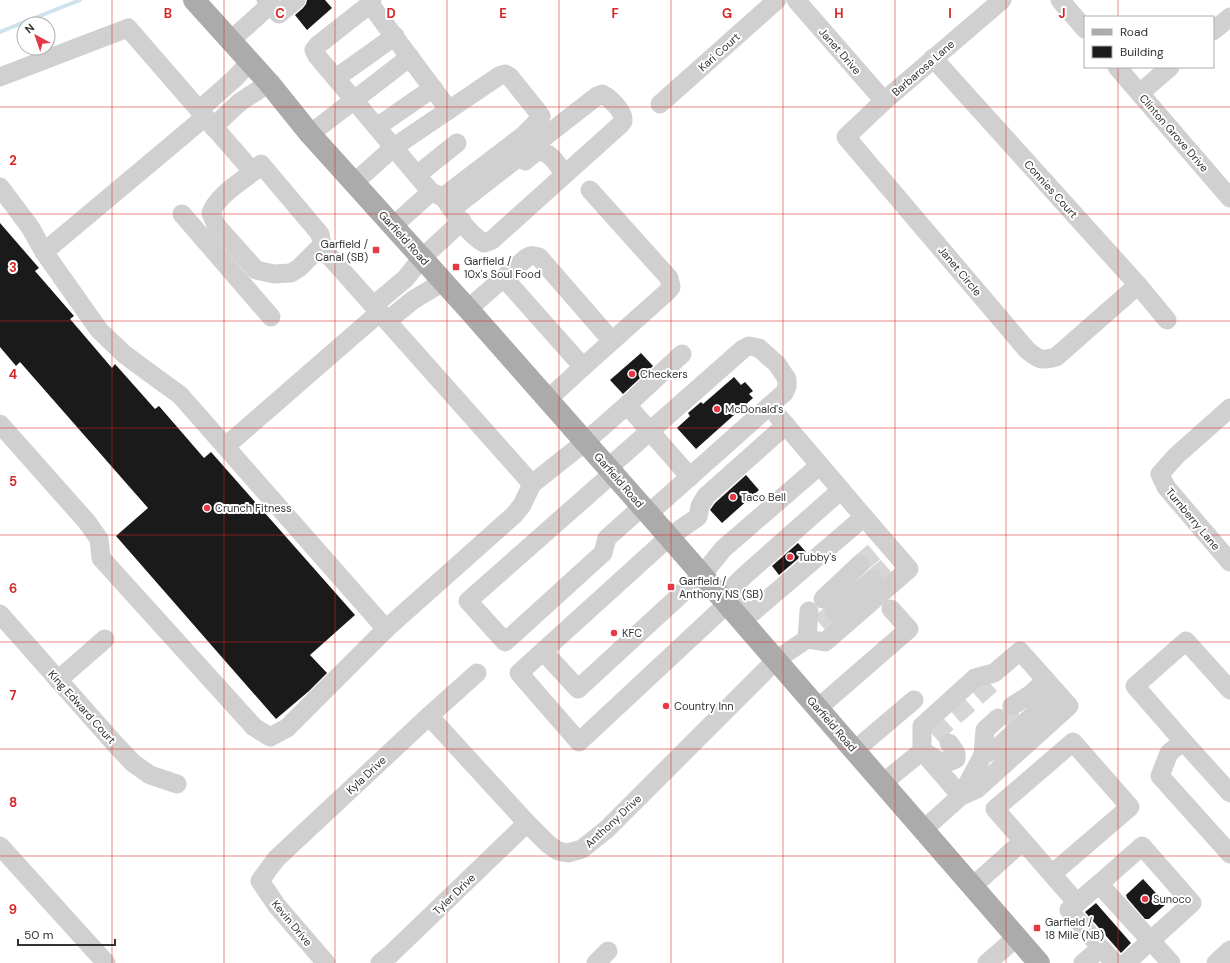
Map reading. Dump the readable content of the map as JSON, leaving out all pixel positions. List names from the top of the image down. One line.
{"streets":{"main road":["Garfield Road"],"street":["Janet Drive","Kari Court","Barbarosa Lane","Clinton Grove Drive","Connies Court","Janet Circle","Turnberry Lane","King Edward Court","Kyla Drive","Anthony Drive","Tyler Drive","Kevin Drive"]},"crossings":[["Janet Drive","Barbarosa Lane"],["Barbarosa Lane","Connies Court"],["Barbarosa Lane","Janet Circle"],["Connies Court","Janet Circle"],["Garfield Road","Anthony Drive"],["Kyla Drive","Anthony Drive"],["Kyla Drive","Kevin Drive"],["Anthony Drive","Tyler Drive"]],"places":{"transit":["Garfield / Canal (SB)","Garfield / 10x's Soul Food","Garfield / Anthony NS (SB)","Garfield / 18 Mile (NB)"],"other":["Checkers","McDonald's","Taco Bell","Crunch Fitness","Tubby's","KFC","Country Inn","Sunoco"]},"legend":["Road","Building"],"scale_bar":"50 m","north":"top left","grid":{"columns":["B","C","D","E","F","G","H","I","J"],"rows":["2","3","4","5","6","7","8","9"]}}
